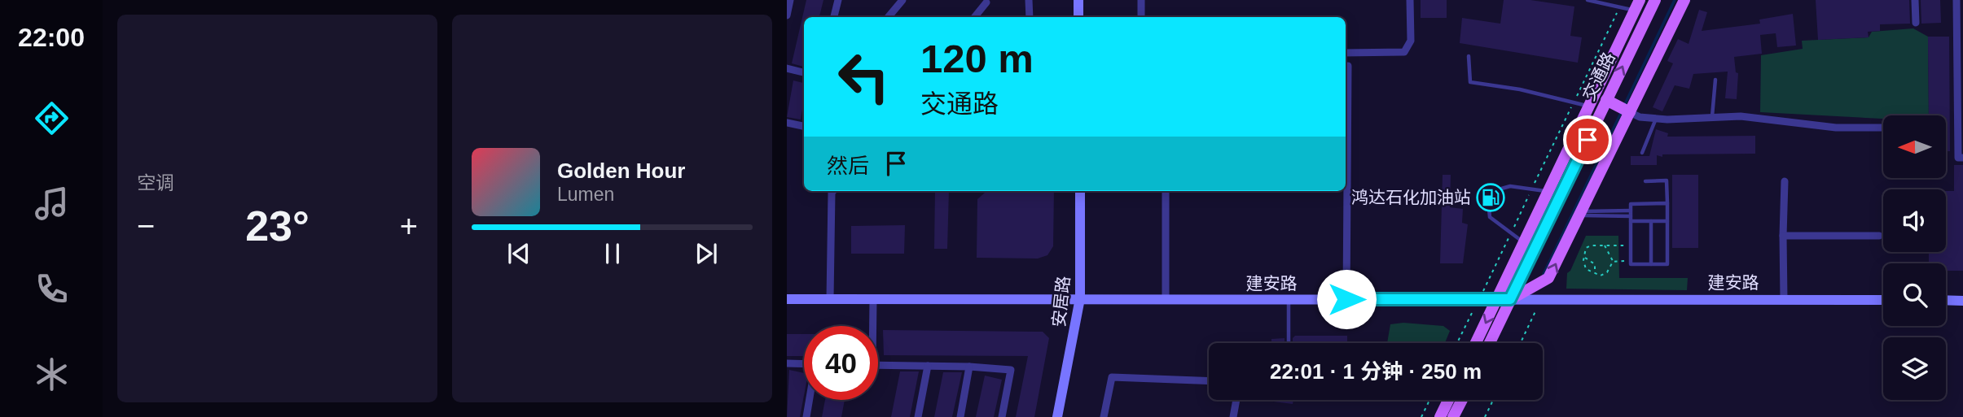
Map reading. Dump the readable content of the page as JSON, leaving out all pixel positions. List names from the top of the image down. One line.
{"streets":{"main road":["交通路"],"street":["建安路","安居路"]},"crossings":[["交通路","建安路"],["建安路","安居路"]],"places":{"fuel station":["鸿达石化加油站"]},"north":"left","page":{"tabs":"22:00","tile":"空调","turn":["120 m","交通路"],"then":"然后","song":["Golden Hour","Lumen"],"heat":["−","23°","+"],"limit":"40","trip":"22:01 · 1 分钟 · 250 m"}}
